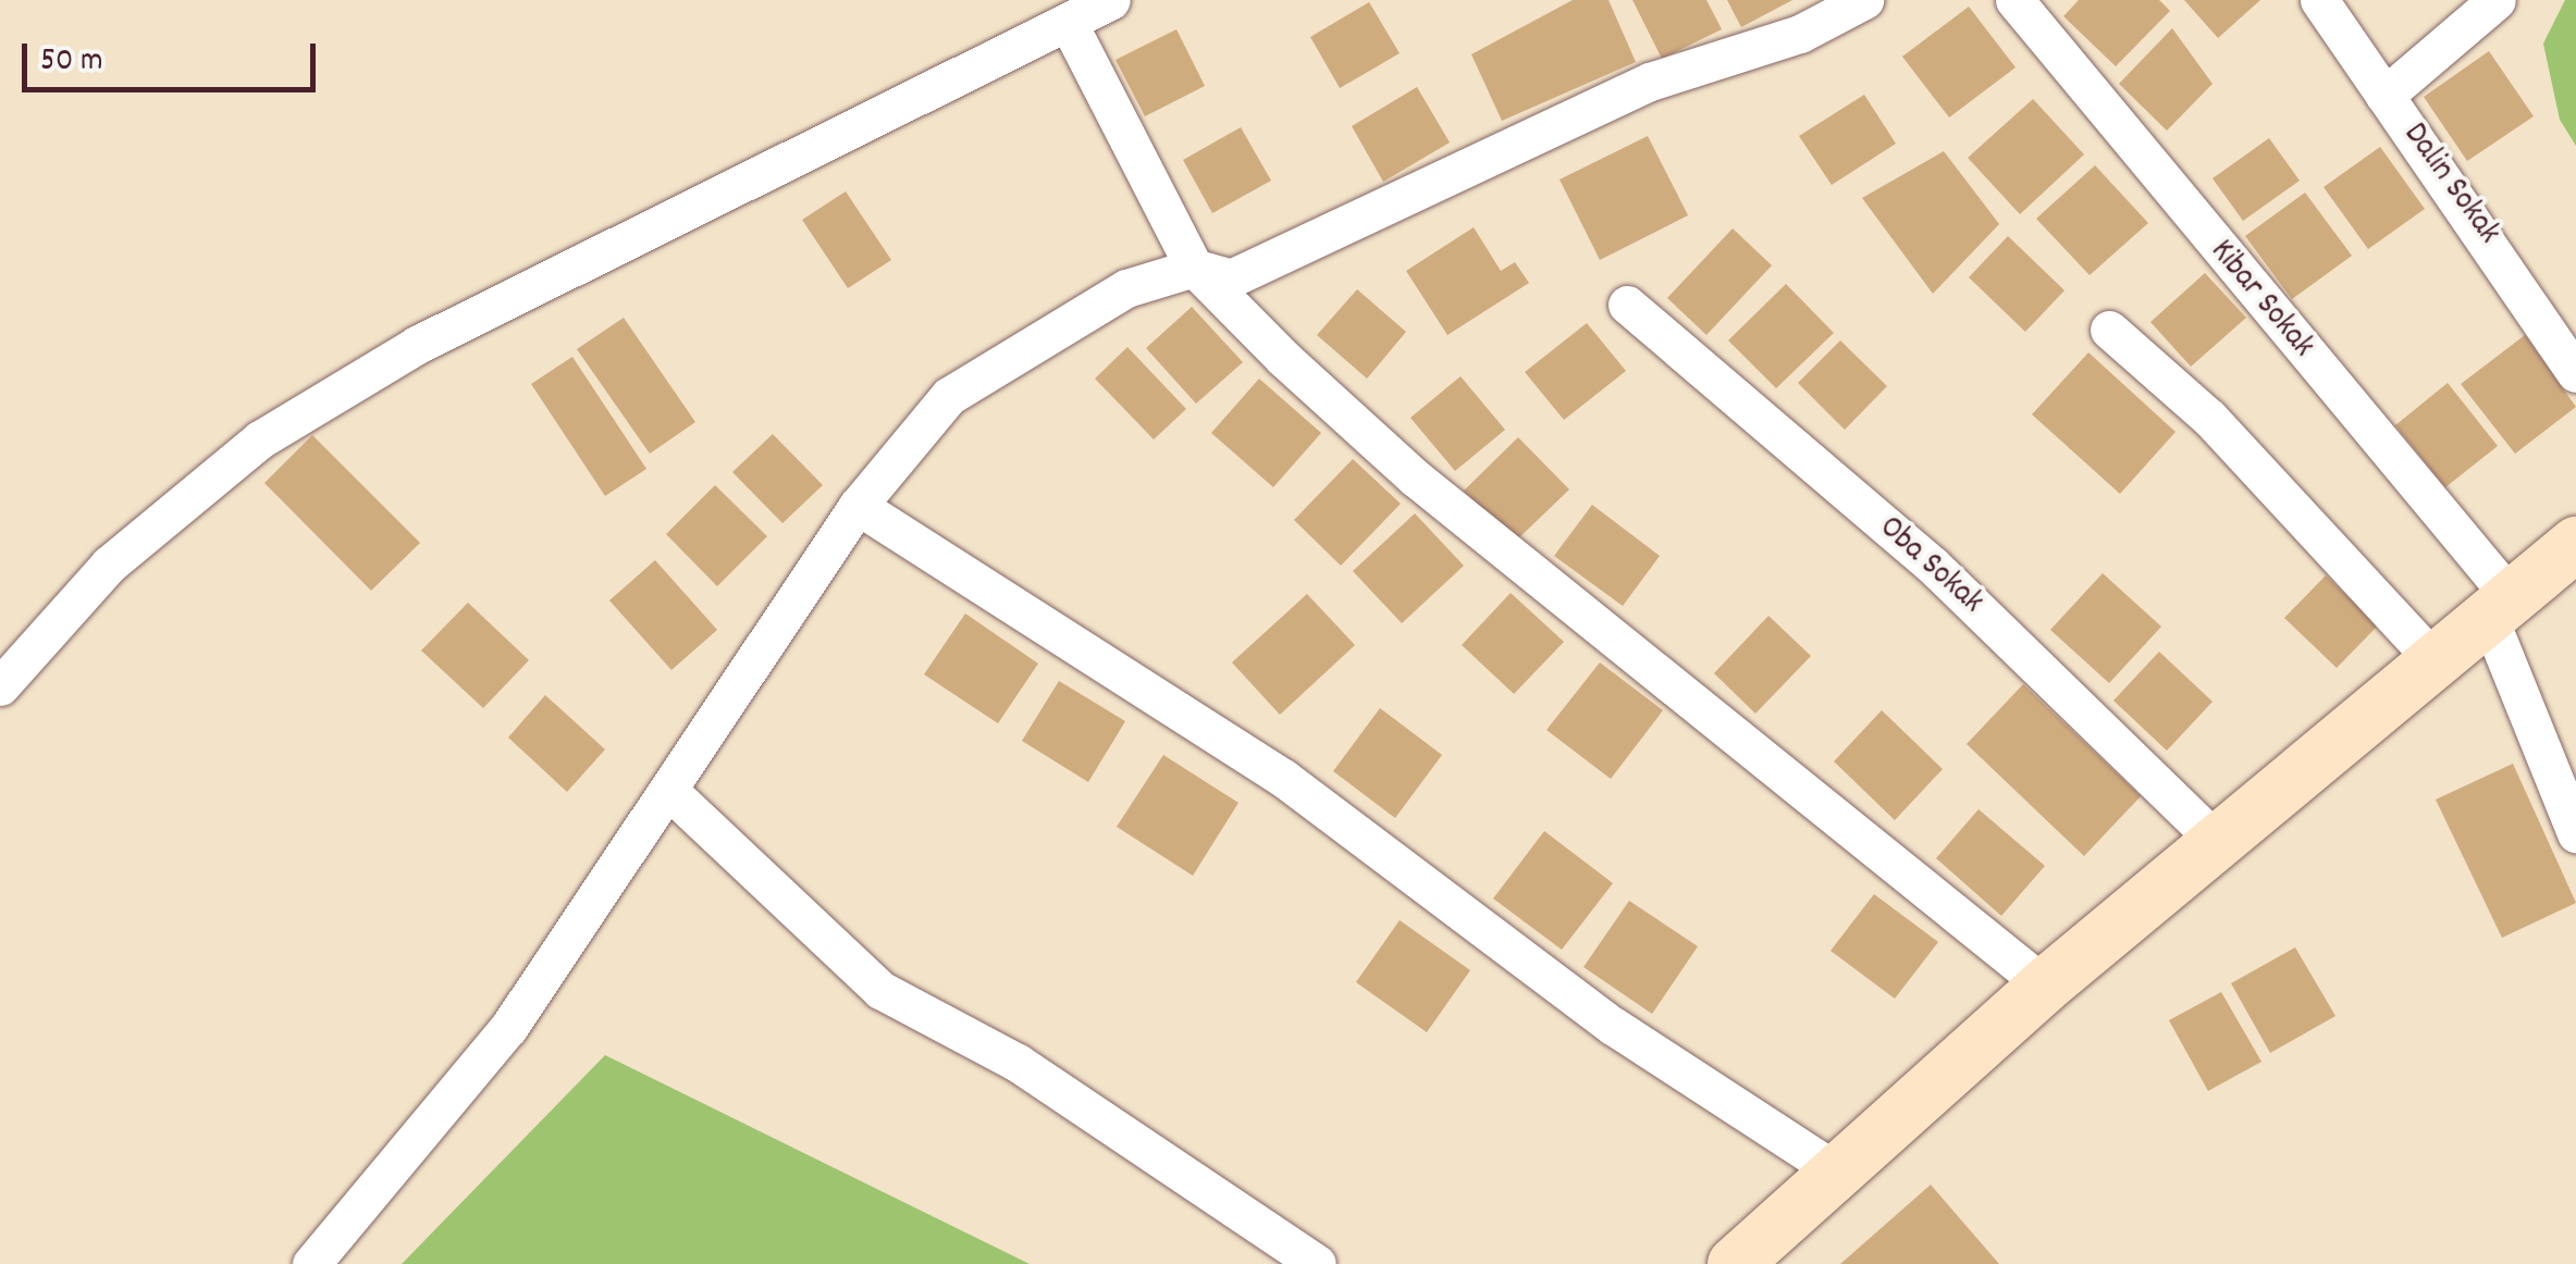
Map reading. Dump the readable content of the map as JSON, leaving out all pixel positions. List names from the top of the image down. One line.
{"streets":{"street":["Dalin Sokak","Kibar Sokak","Oba Sokak"]},"scale_bar":"50 m"}
